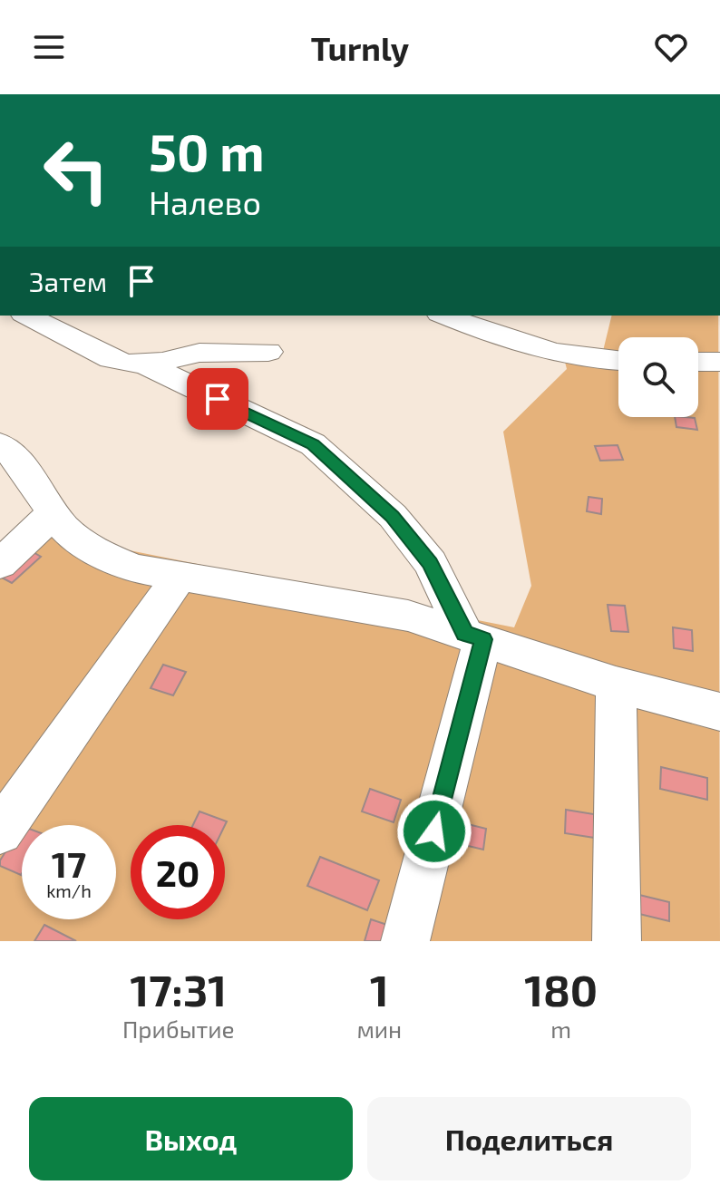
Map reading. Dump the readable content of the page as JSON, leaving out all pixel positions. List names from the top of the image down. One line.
{"page":{"header":"Turnly","turn":["50 m","Налево"],"then":"Затем","speed":"17 km/h","limit":"20","eta":["17:31","Прибытие","1","мин","180","m"],"buttons":["Выход","Поделиться"]}}
